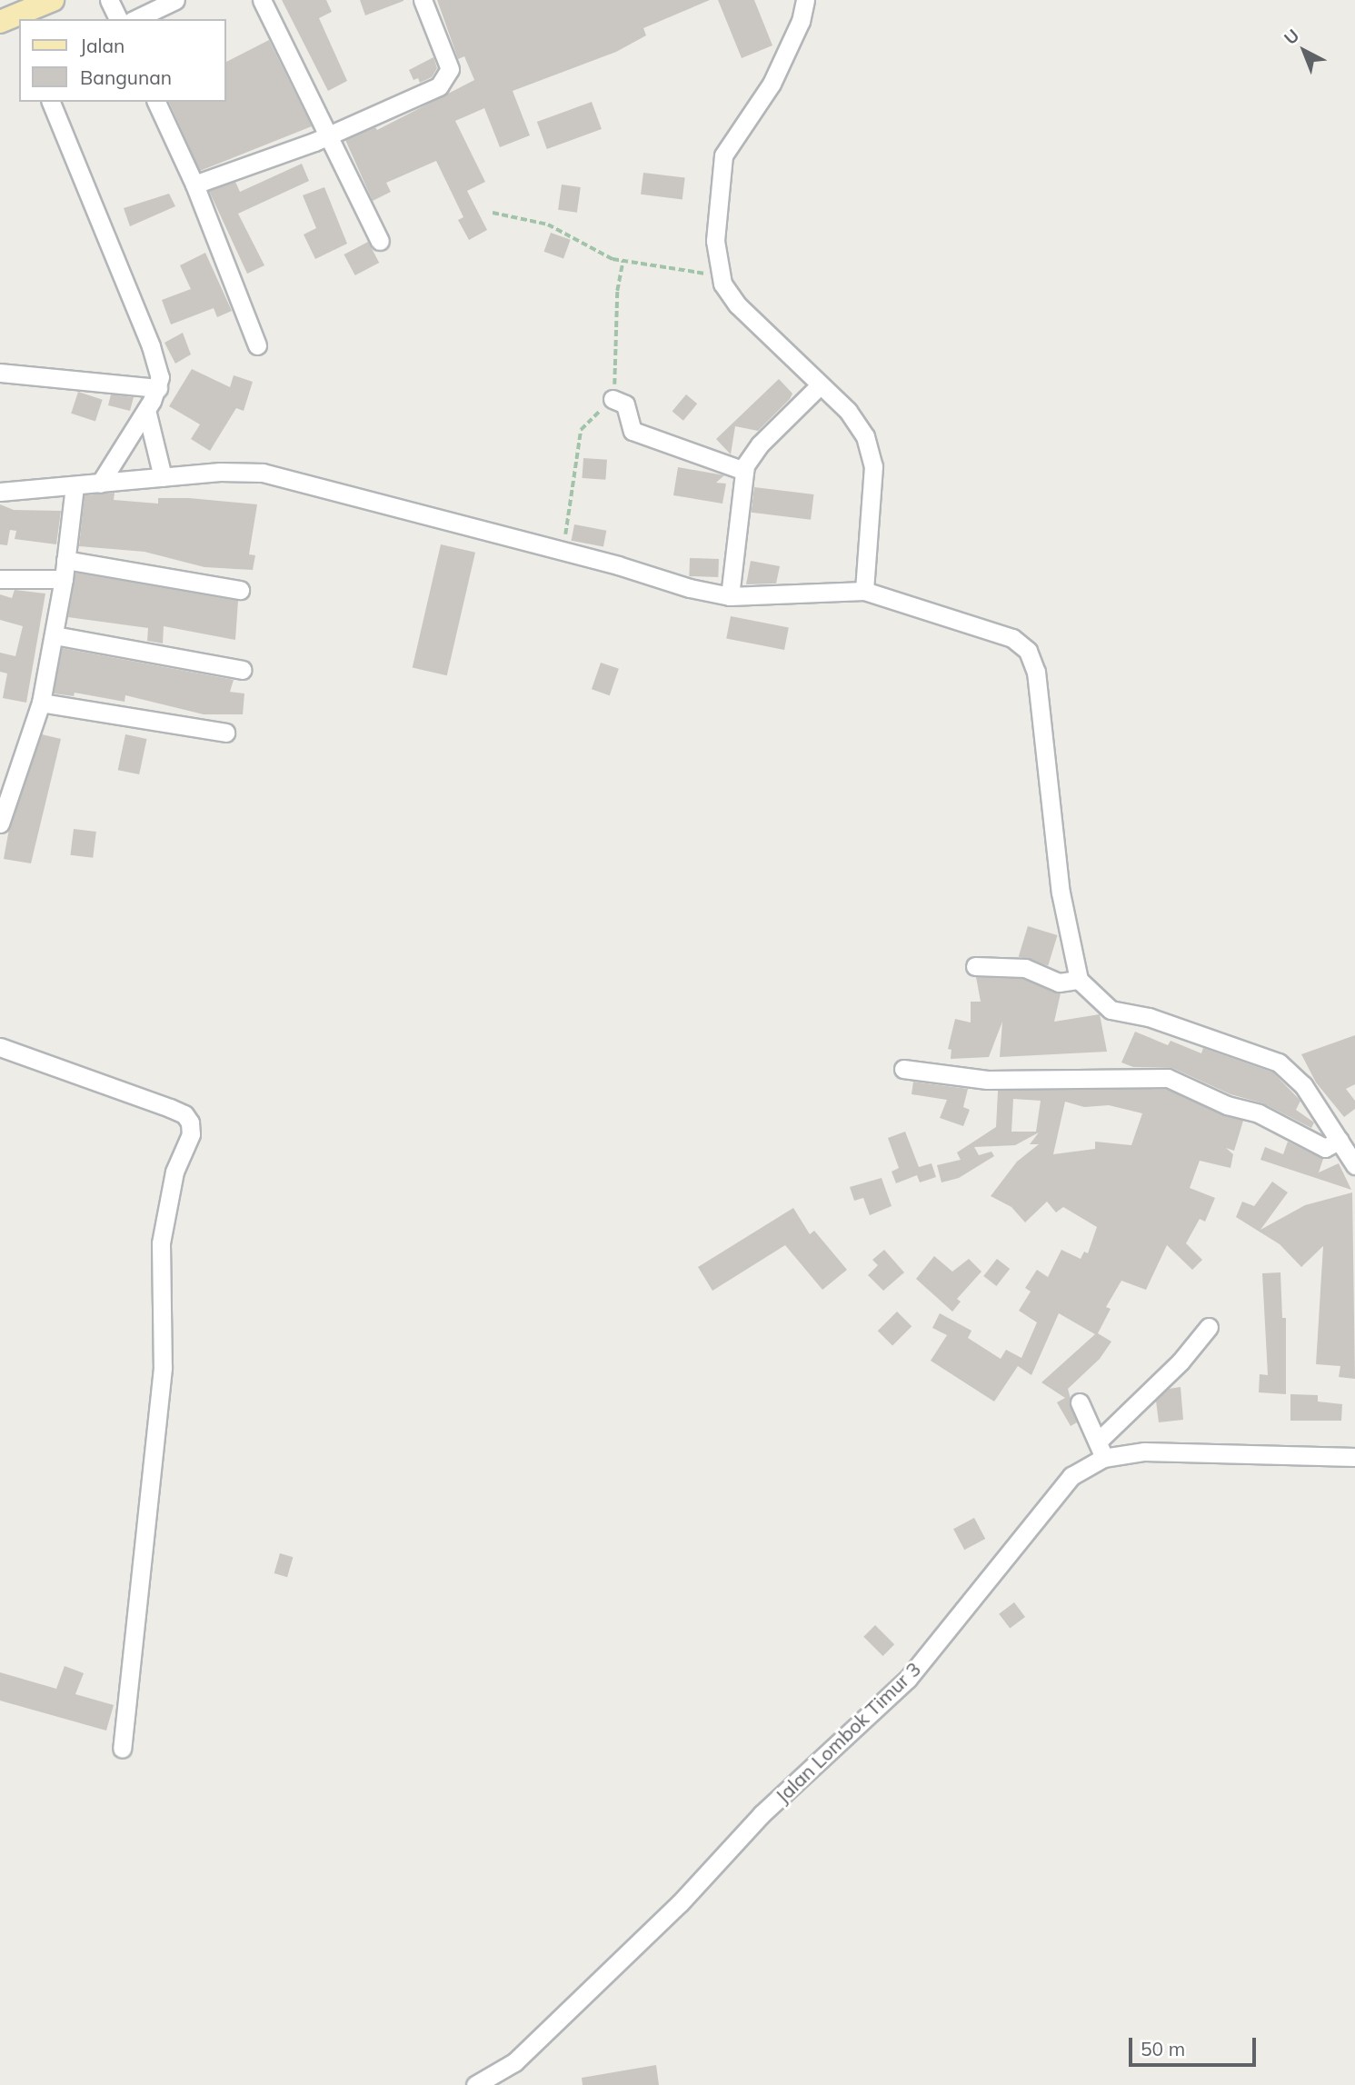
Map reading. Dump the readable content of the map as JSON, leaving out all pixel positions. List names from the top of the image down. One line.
{"streets":{"street":["Jalan Lombok Timur 3"]},"legend":["Jalan","Bangunan"],"scale_bar":"50 m","north":"top left"}
